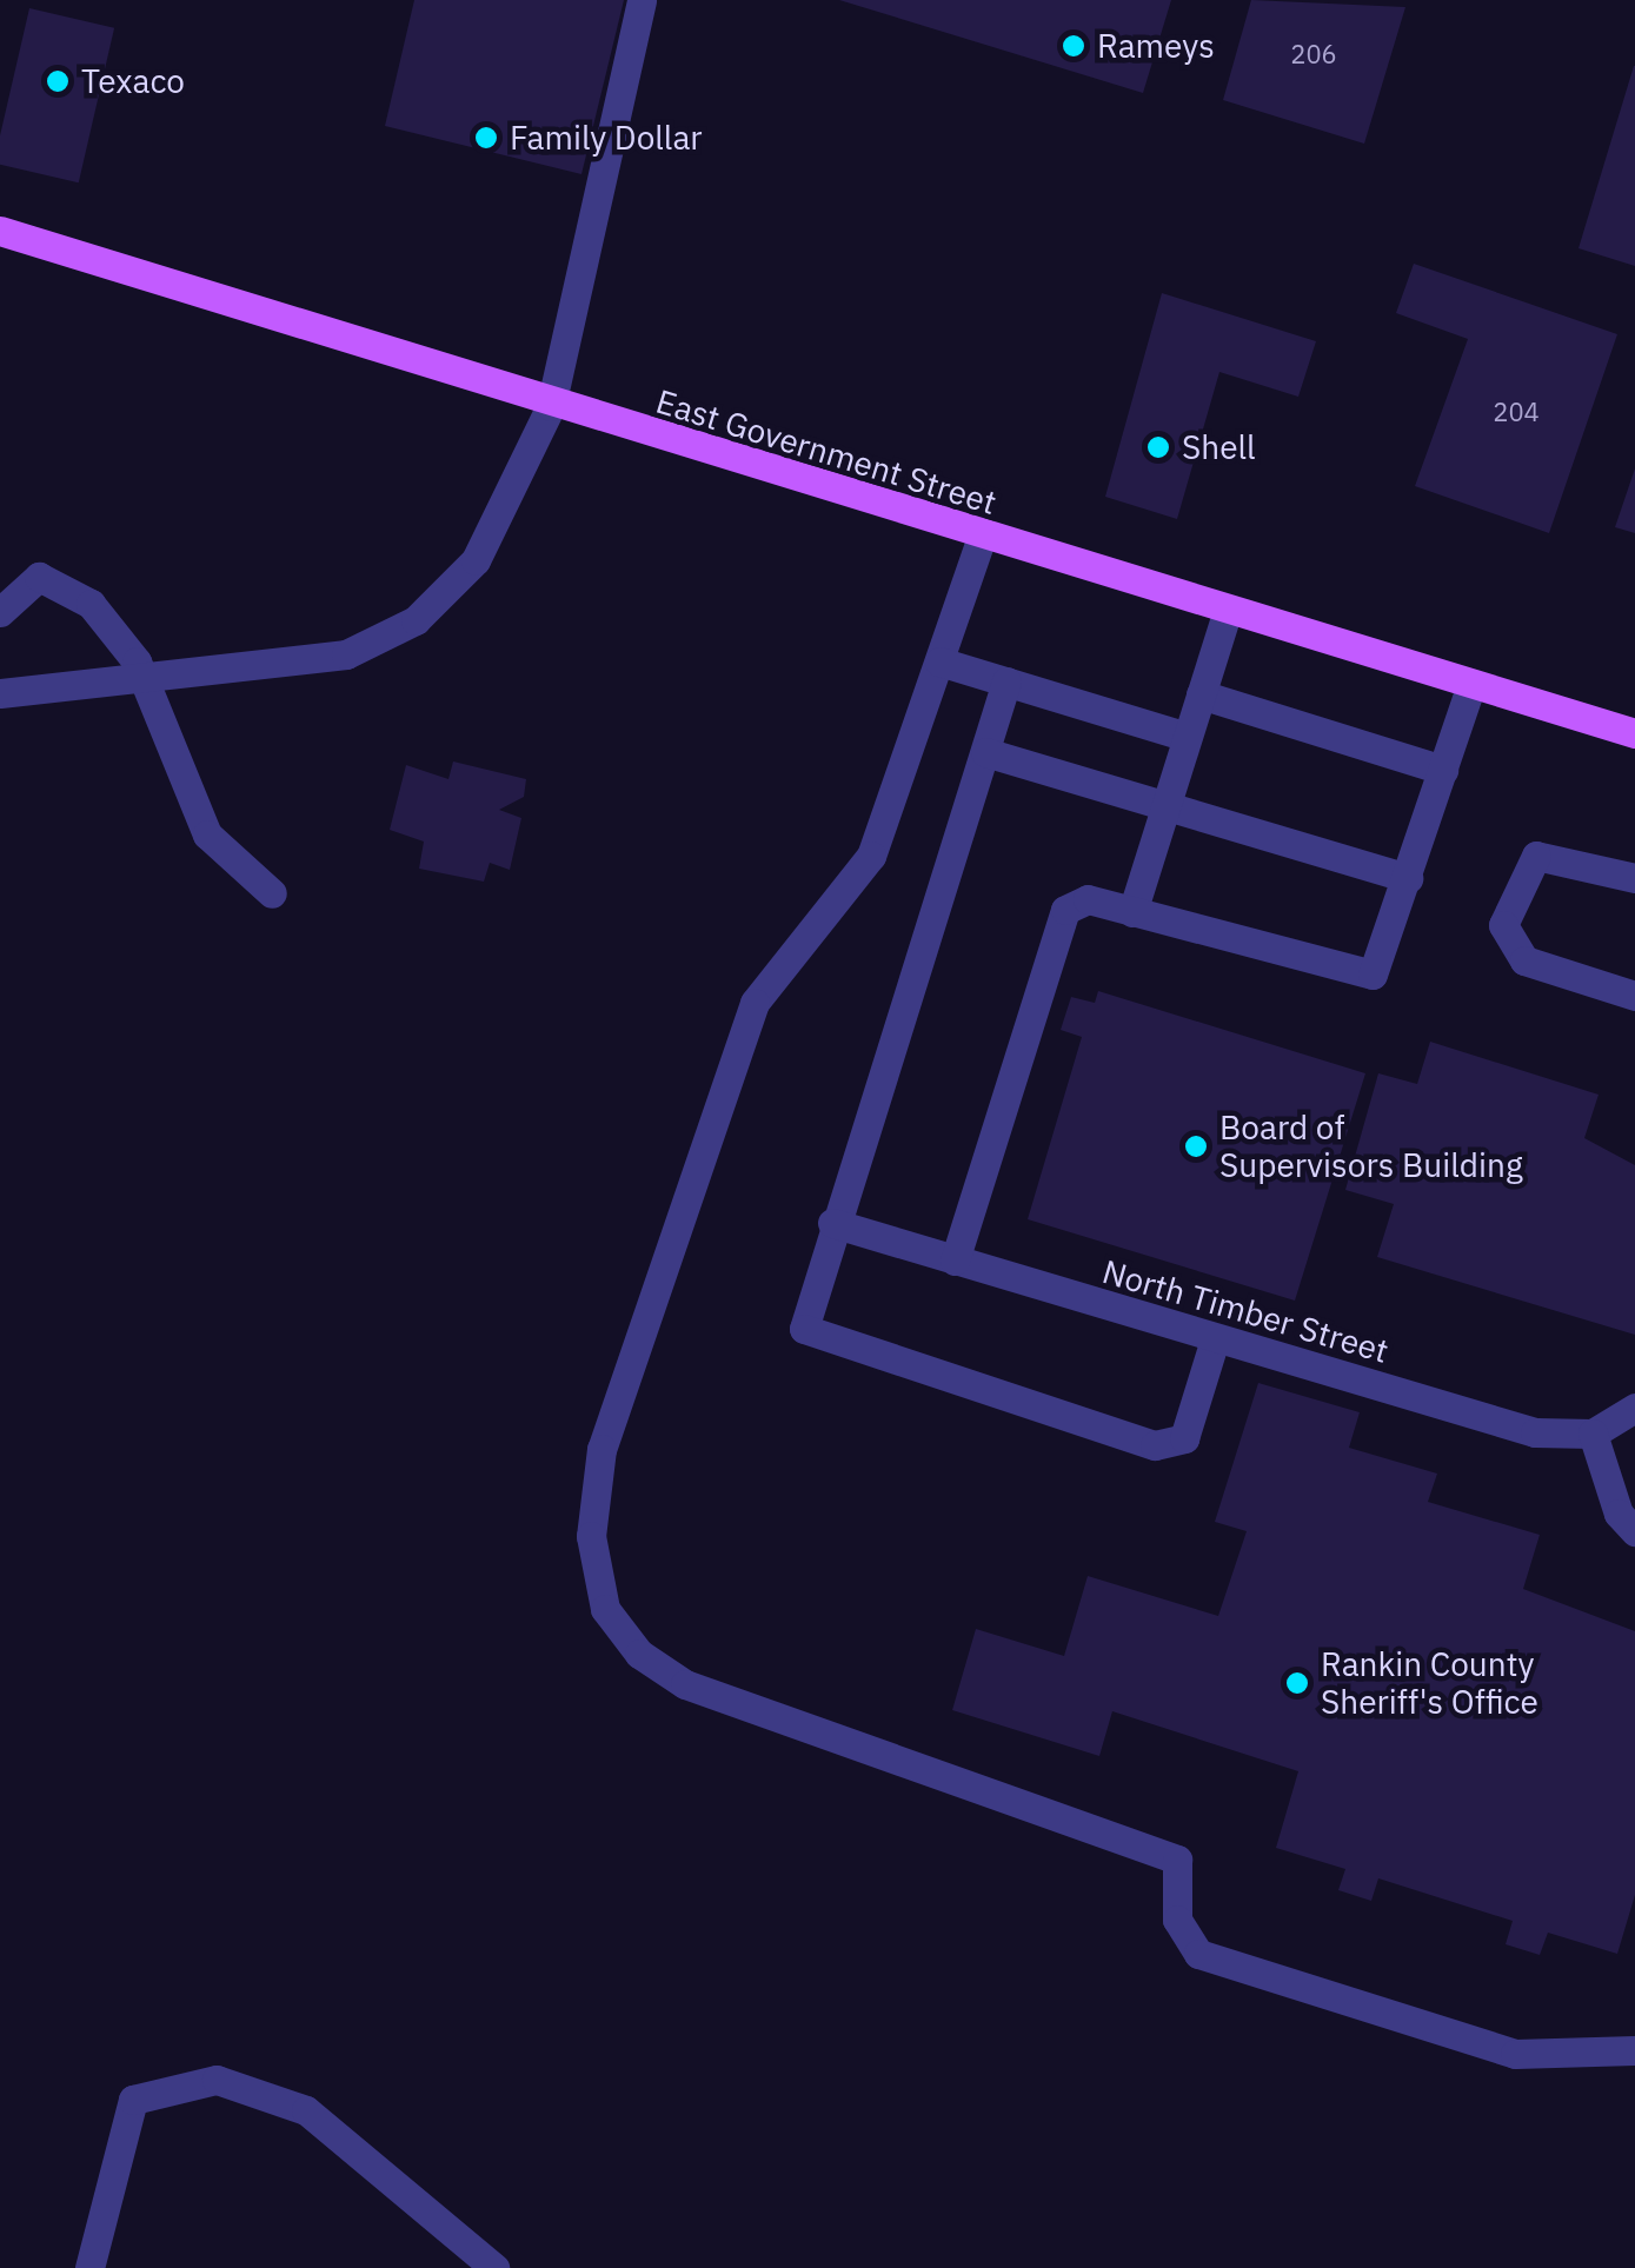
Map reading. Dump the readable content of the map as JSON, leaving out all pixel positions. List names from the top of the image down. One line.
{"streets":{"main road":["East Government Street"],"street":["North Timber Street"]},"places":["Rameys","Texaco","Family Dollar","Shell","Board of Supervisors Building","Rankin County Sheriff's Office"],"house_numbers":["206","204"]}
